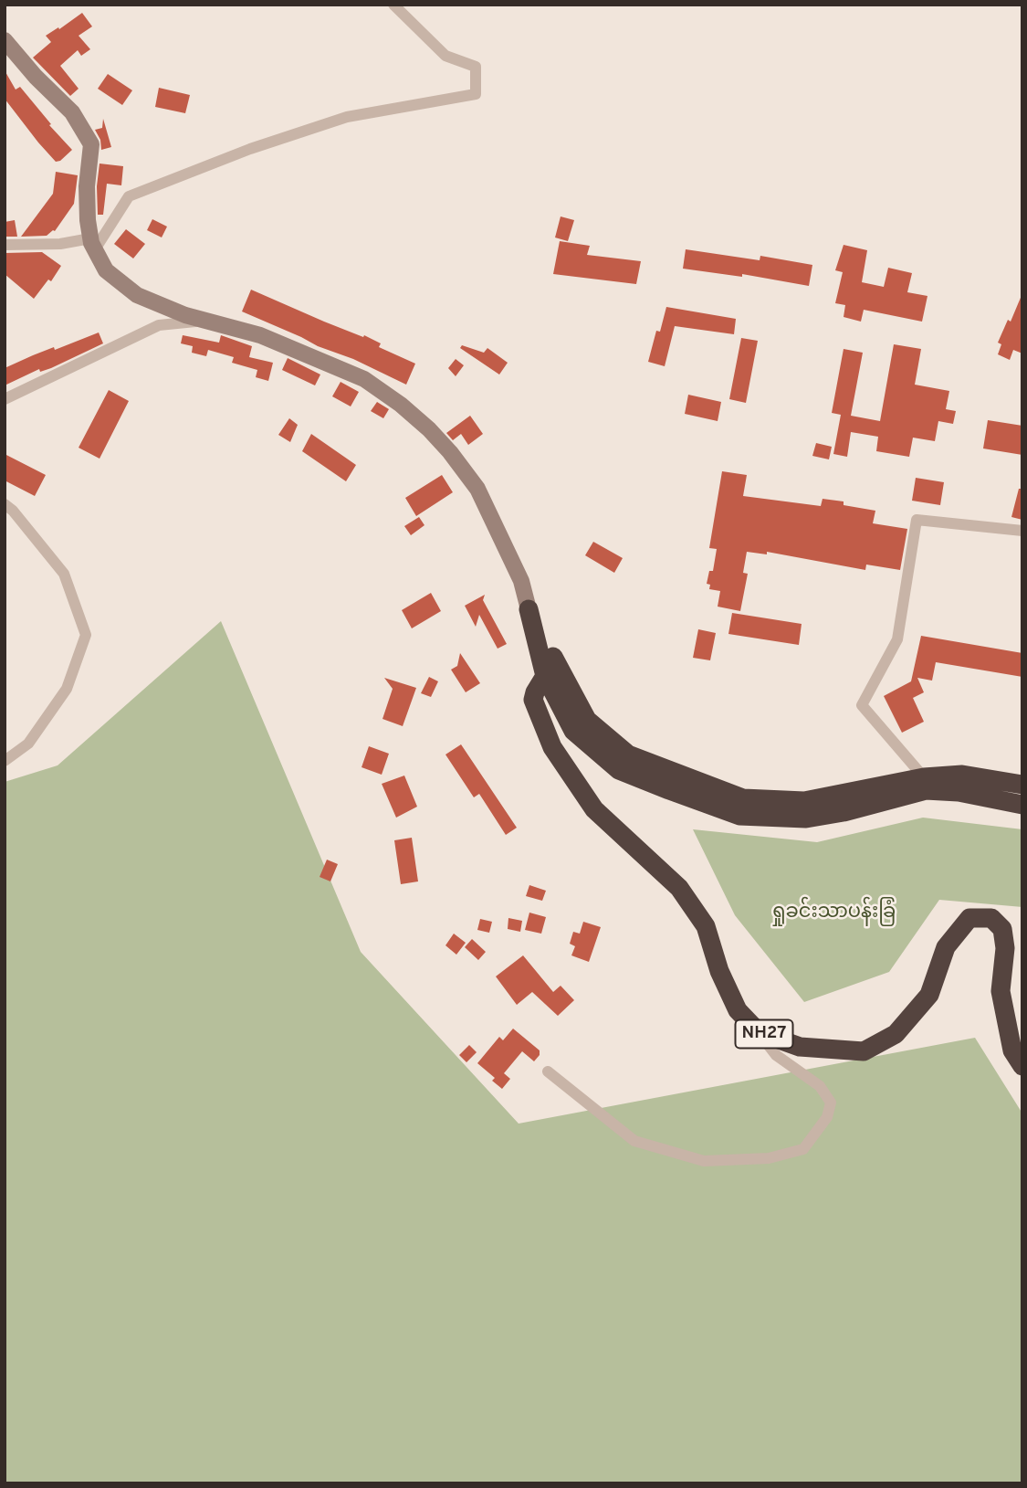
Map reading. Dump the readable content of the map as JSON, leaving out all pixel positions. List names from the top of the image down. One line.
{"streets":{"highway":["NH27"]},"parks":["ရှုခင်းသာပန်းခြံ"]}
